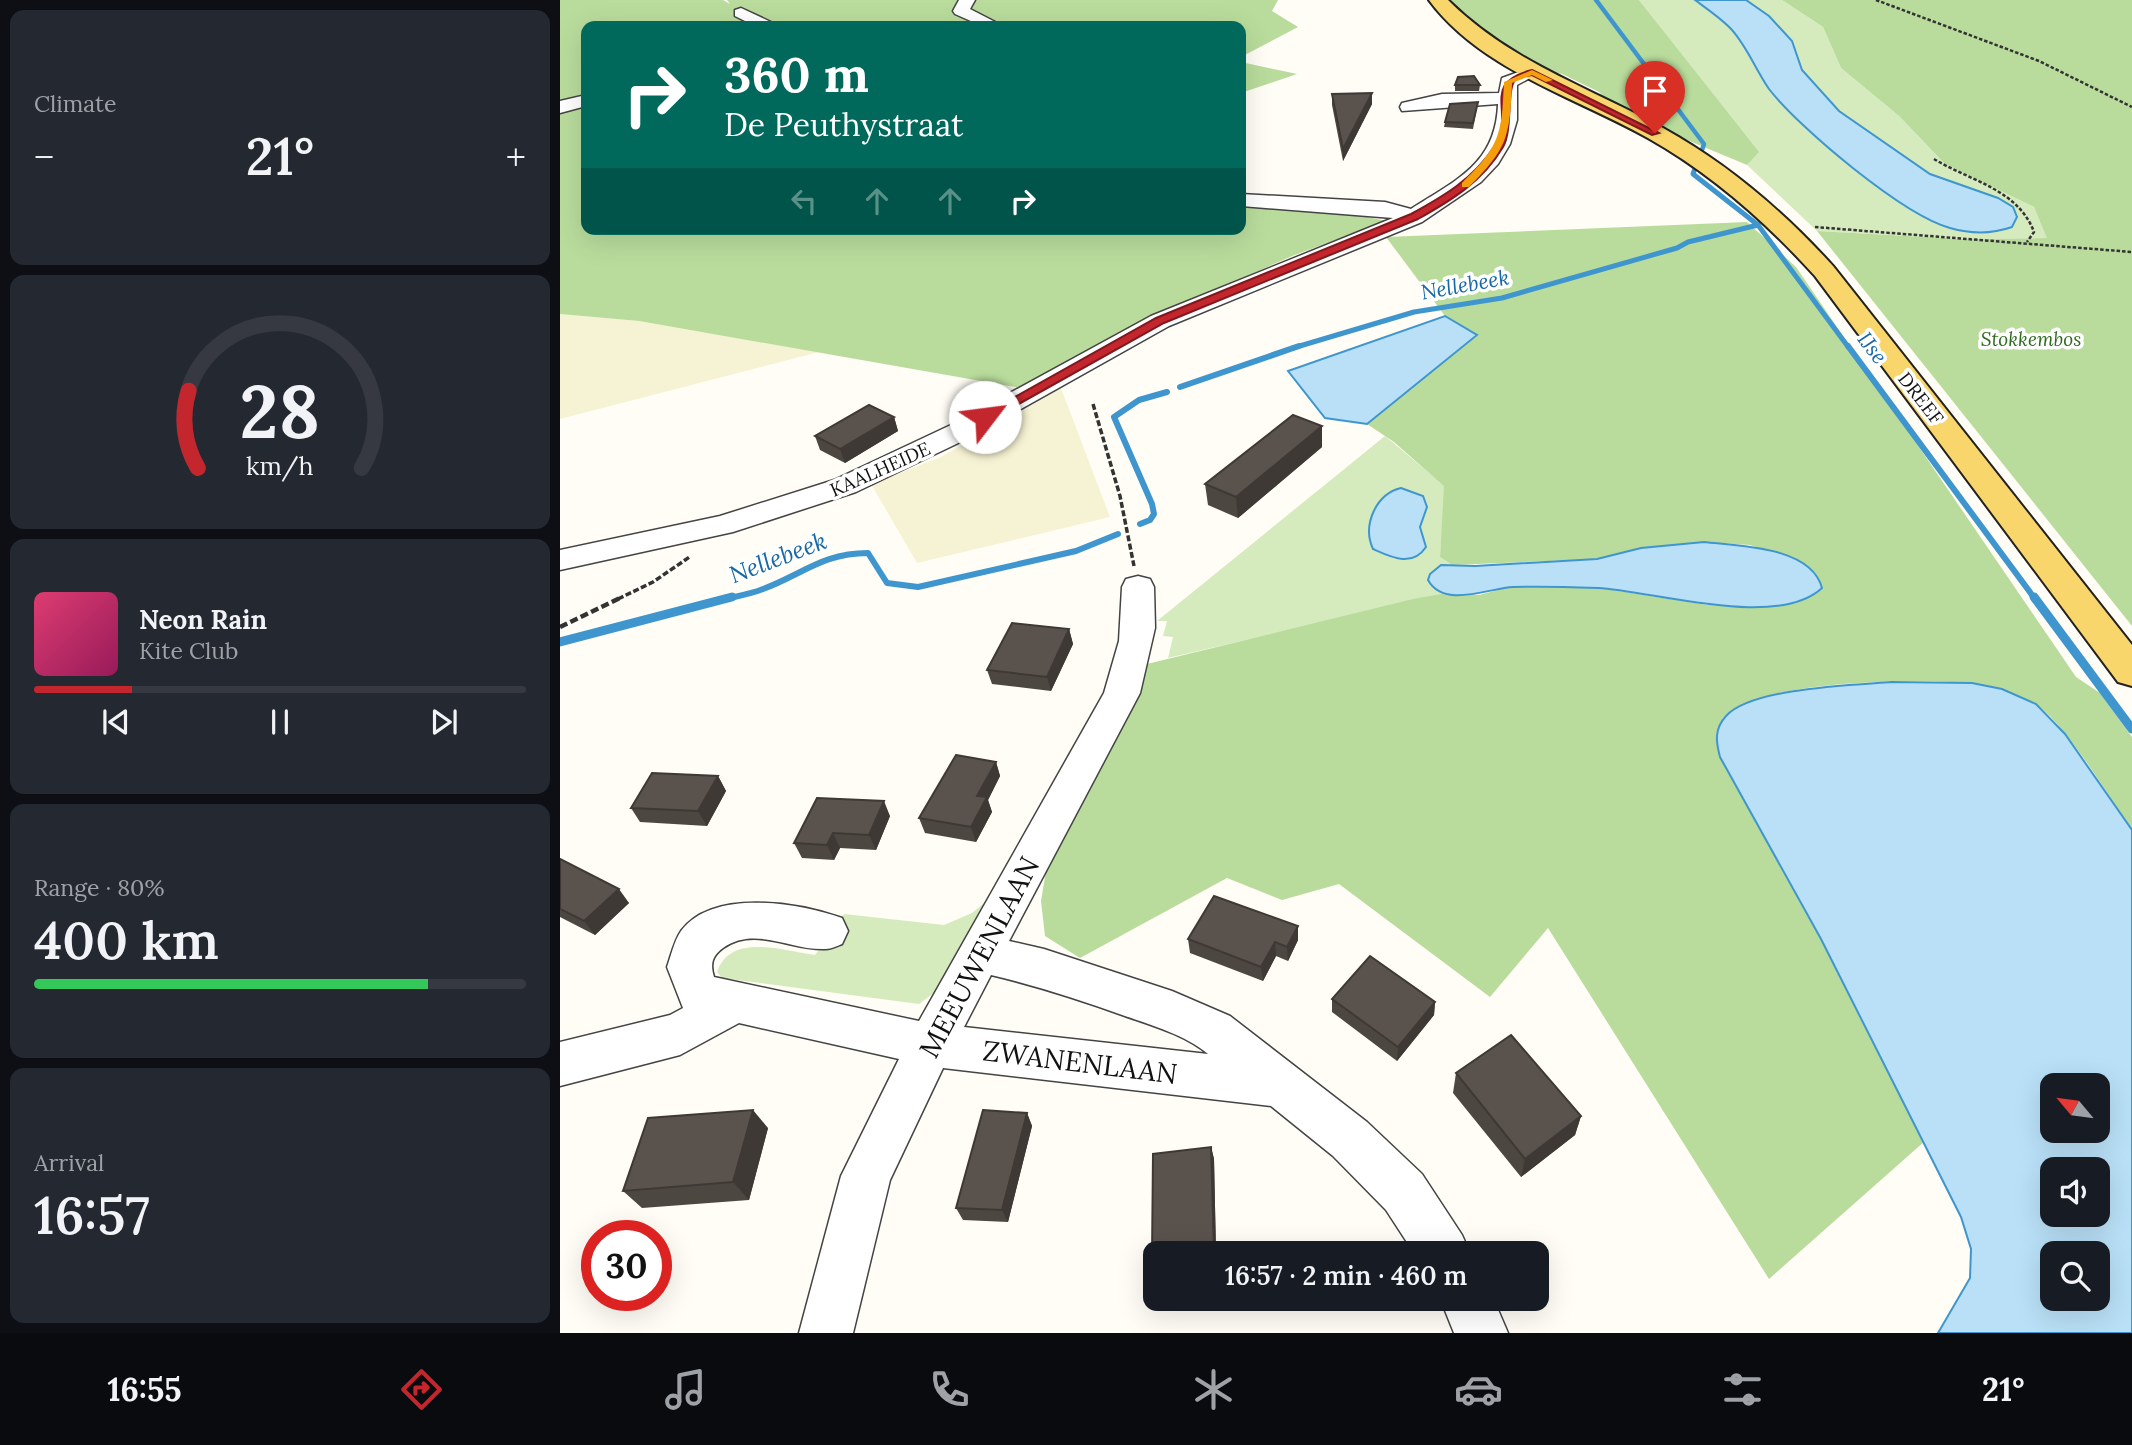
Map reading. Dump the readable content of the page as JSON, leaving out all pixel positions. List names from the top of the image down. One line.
{"streets":{"main road":["DREEF"],"street":["KAALHEIDE","MEEUWENLAAN","ZWANENLAAN"]},"crossings":[["MEEUWENLAAN","ZWANENLAAN"]],"water":["Nellebeek","IJse"],"parks":["Stokkembos"],"north":"top left","page":{"tile":["Climate",["Range · 80%","400 km"],["Arrival","16:57"]],"turn":["360 m","De Peuthystraat"],"heat":["−","21°","+"],"song":["Neon Rain","Kite Club"],"limit":"30","trip":"16:57 · 2 min · 460 m","tabs":["16:55","21°"],"gauge":["28","km/h"]}}
